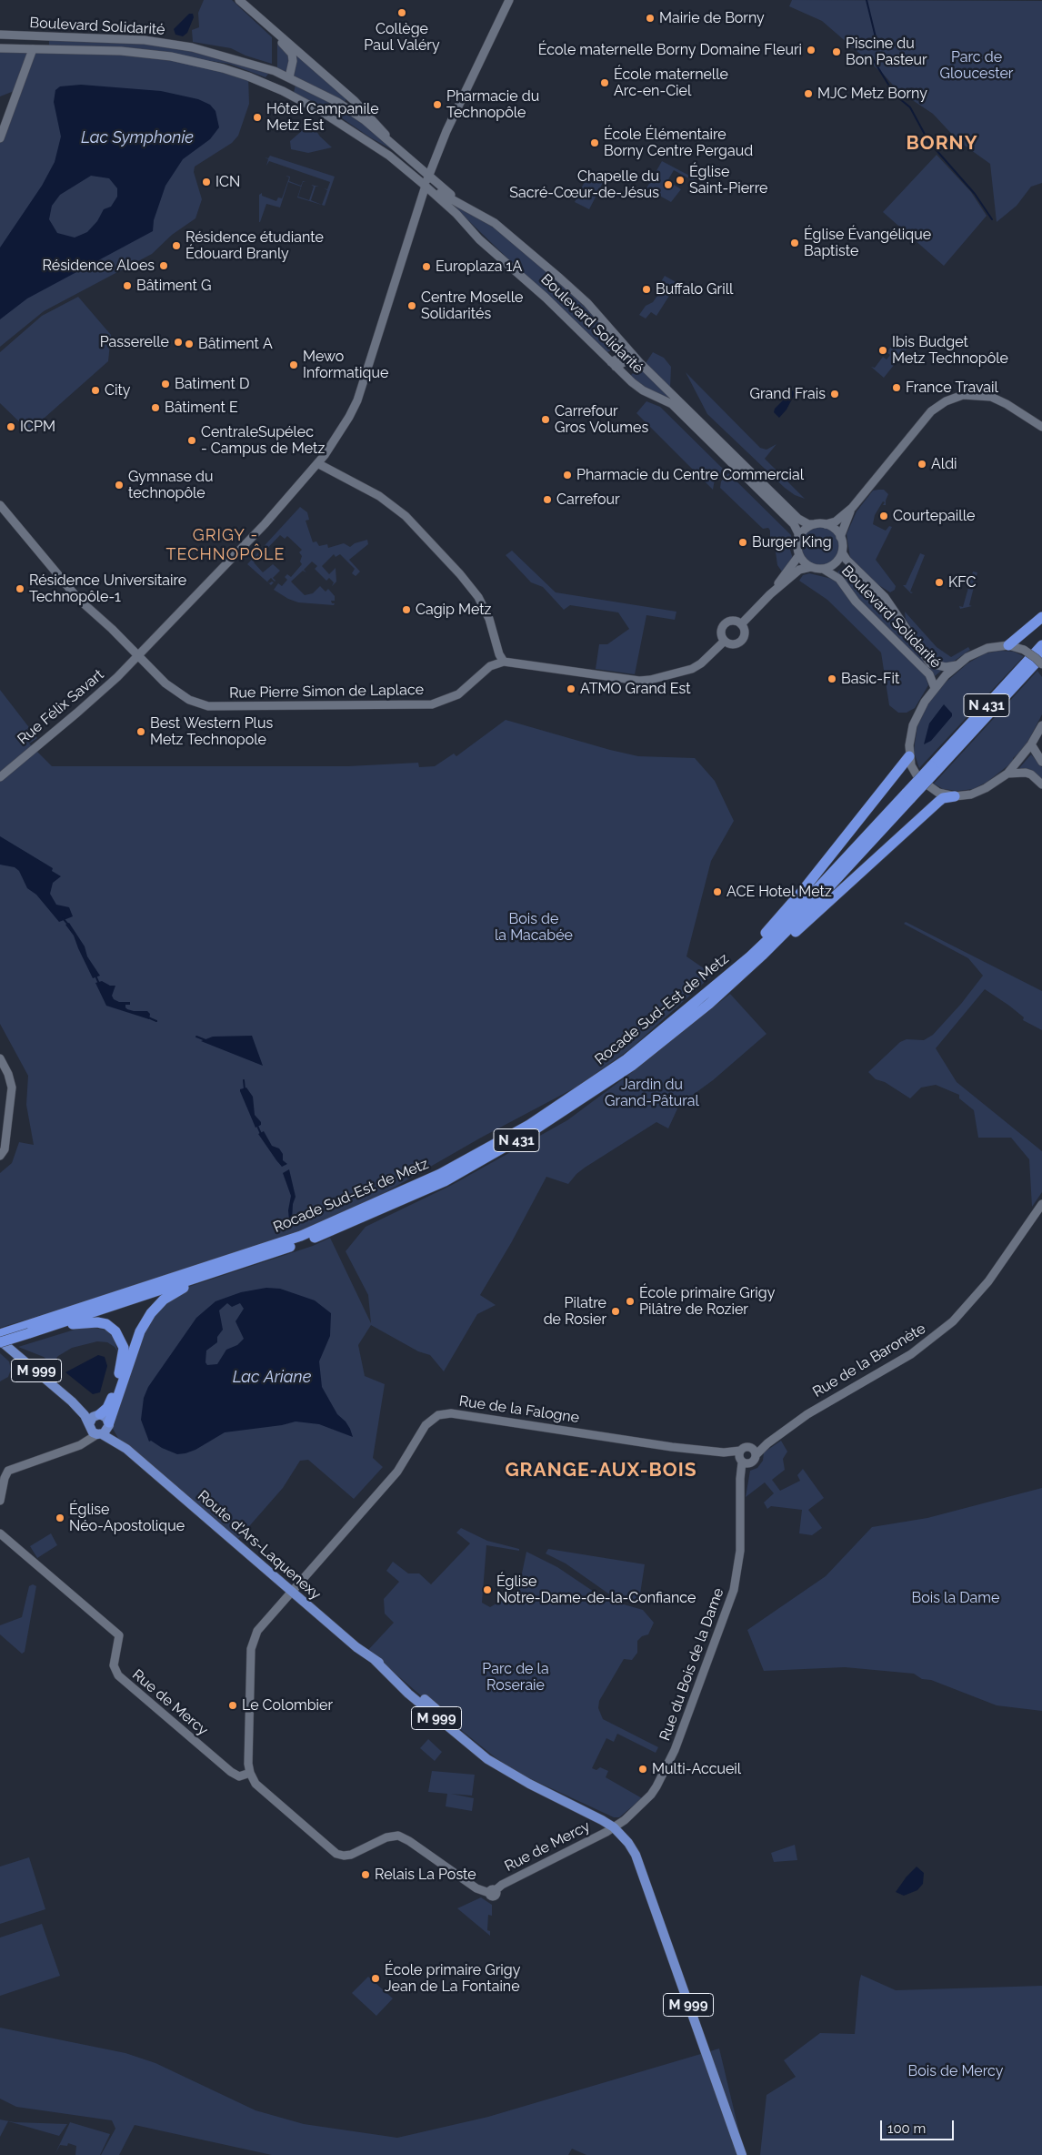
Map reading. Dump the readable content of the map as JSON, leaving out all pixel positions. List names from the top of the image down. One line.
{"streets":{"highway":["N 431","Rocade Sud-Est de Metz"],"main road":["M 999","Route d'Ars-Laquenexy"],"street":["Boulevard Solidarité","Rue Pierre Simon de Laplace","Rue Félix Savart","Rue de la Baronète","Rue de la Falogne","Rue du Bois de la Dame","Rue de Mercy"]},"crossings":[["Boulevard Solidarité","Rue Félix Savart"],["Rue Pierre Simon de Laplace","Rue Félix Savart"],["Rocade Sud-Est de Metz","M 999"],["Rue de la Baronète","Rue de la Falogne"],["Rue de la Baronète","Rue du Bois de la Dame"],["M 999","Route d'Ars-Laquenexy"],["Rue de la Falogne","Route d'Ars-Laquenexy"],["Rue de la Falogne","Rue du Bois de la Dame"],["Rue de la Falogne","Rue de Mercy"],["Route d'Ars-Laquenexy","Rue du Bois de la Dame"],["Route d'Ars-Laquenexy","Rue de Mercy"],["Rue du Bois de la Dame","Rue de Mercy"]],"districts":["BORNY","GRIGY - TECHNOPÔLE","GRANGE-AUX-BOIS"],"water":["Lac Symphonie","Lac Ariane"],"parks":["Parc de Gloucester","Bois de la Macabée","Jardin du Grand-Pâtural","Bois la Dame","Parc de la Roseraie","Bois de Mercy"],"places":["Collège Paul Valéry","Mairie de Borny","École maternelle Borny Domaine Fleuri","Piscine du Bon Pasteur","École maternelle Arc-en-Ciel","MJC Metz Borny","Pharmacie du Technopôle","Hôtel Campanile Metz Est","École Élémentaire Borny Centre Pergaud","Église Saint-Pierre","ICN","Chapelle du Sacré-Cœur-de-Jésus","Église Évangélique Baptiste","Résidence étudiante Édouard Branly","Résidence Aloes","Europlaza 1A","Bâtiment G","Buffalo Grill","Centre Moselle Solidarités","Passerelle","Bâtiment A","Ibis Budget Metz Technopôle","Mewo Informatique","Batiment D","France Travail","City","Grand Frais","Bâtiment E","Carrefour Gros Volumes","ICPM","CentraleSupélec - Campus de Metz","Aldi","Pharmacie du Centre Commercial","Gymnase du technopôle","Carrefour","Courtepaille","Burger King","KFC","Résidence Universitaire Technopôle-1","Cagip Metz","Basic-Fit","ATMO Grand Est","Best Western Plus Metz Technopole","ACE Hotel Metz","École primaire Grigy Pilâtre de Rozier","Pilatre de Rosier","Église Néo-Apostolique","Église Notre-Dame-de-la-Confiance","Le Colombier","Multi-Accueil","Relais La Poste","École primaire Grigy Jean de La Fontaine"],"scale_bar":"100 m"}
